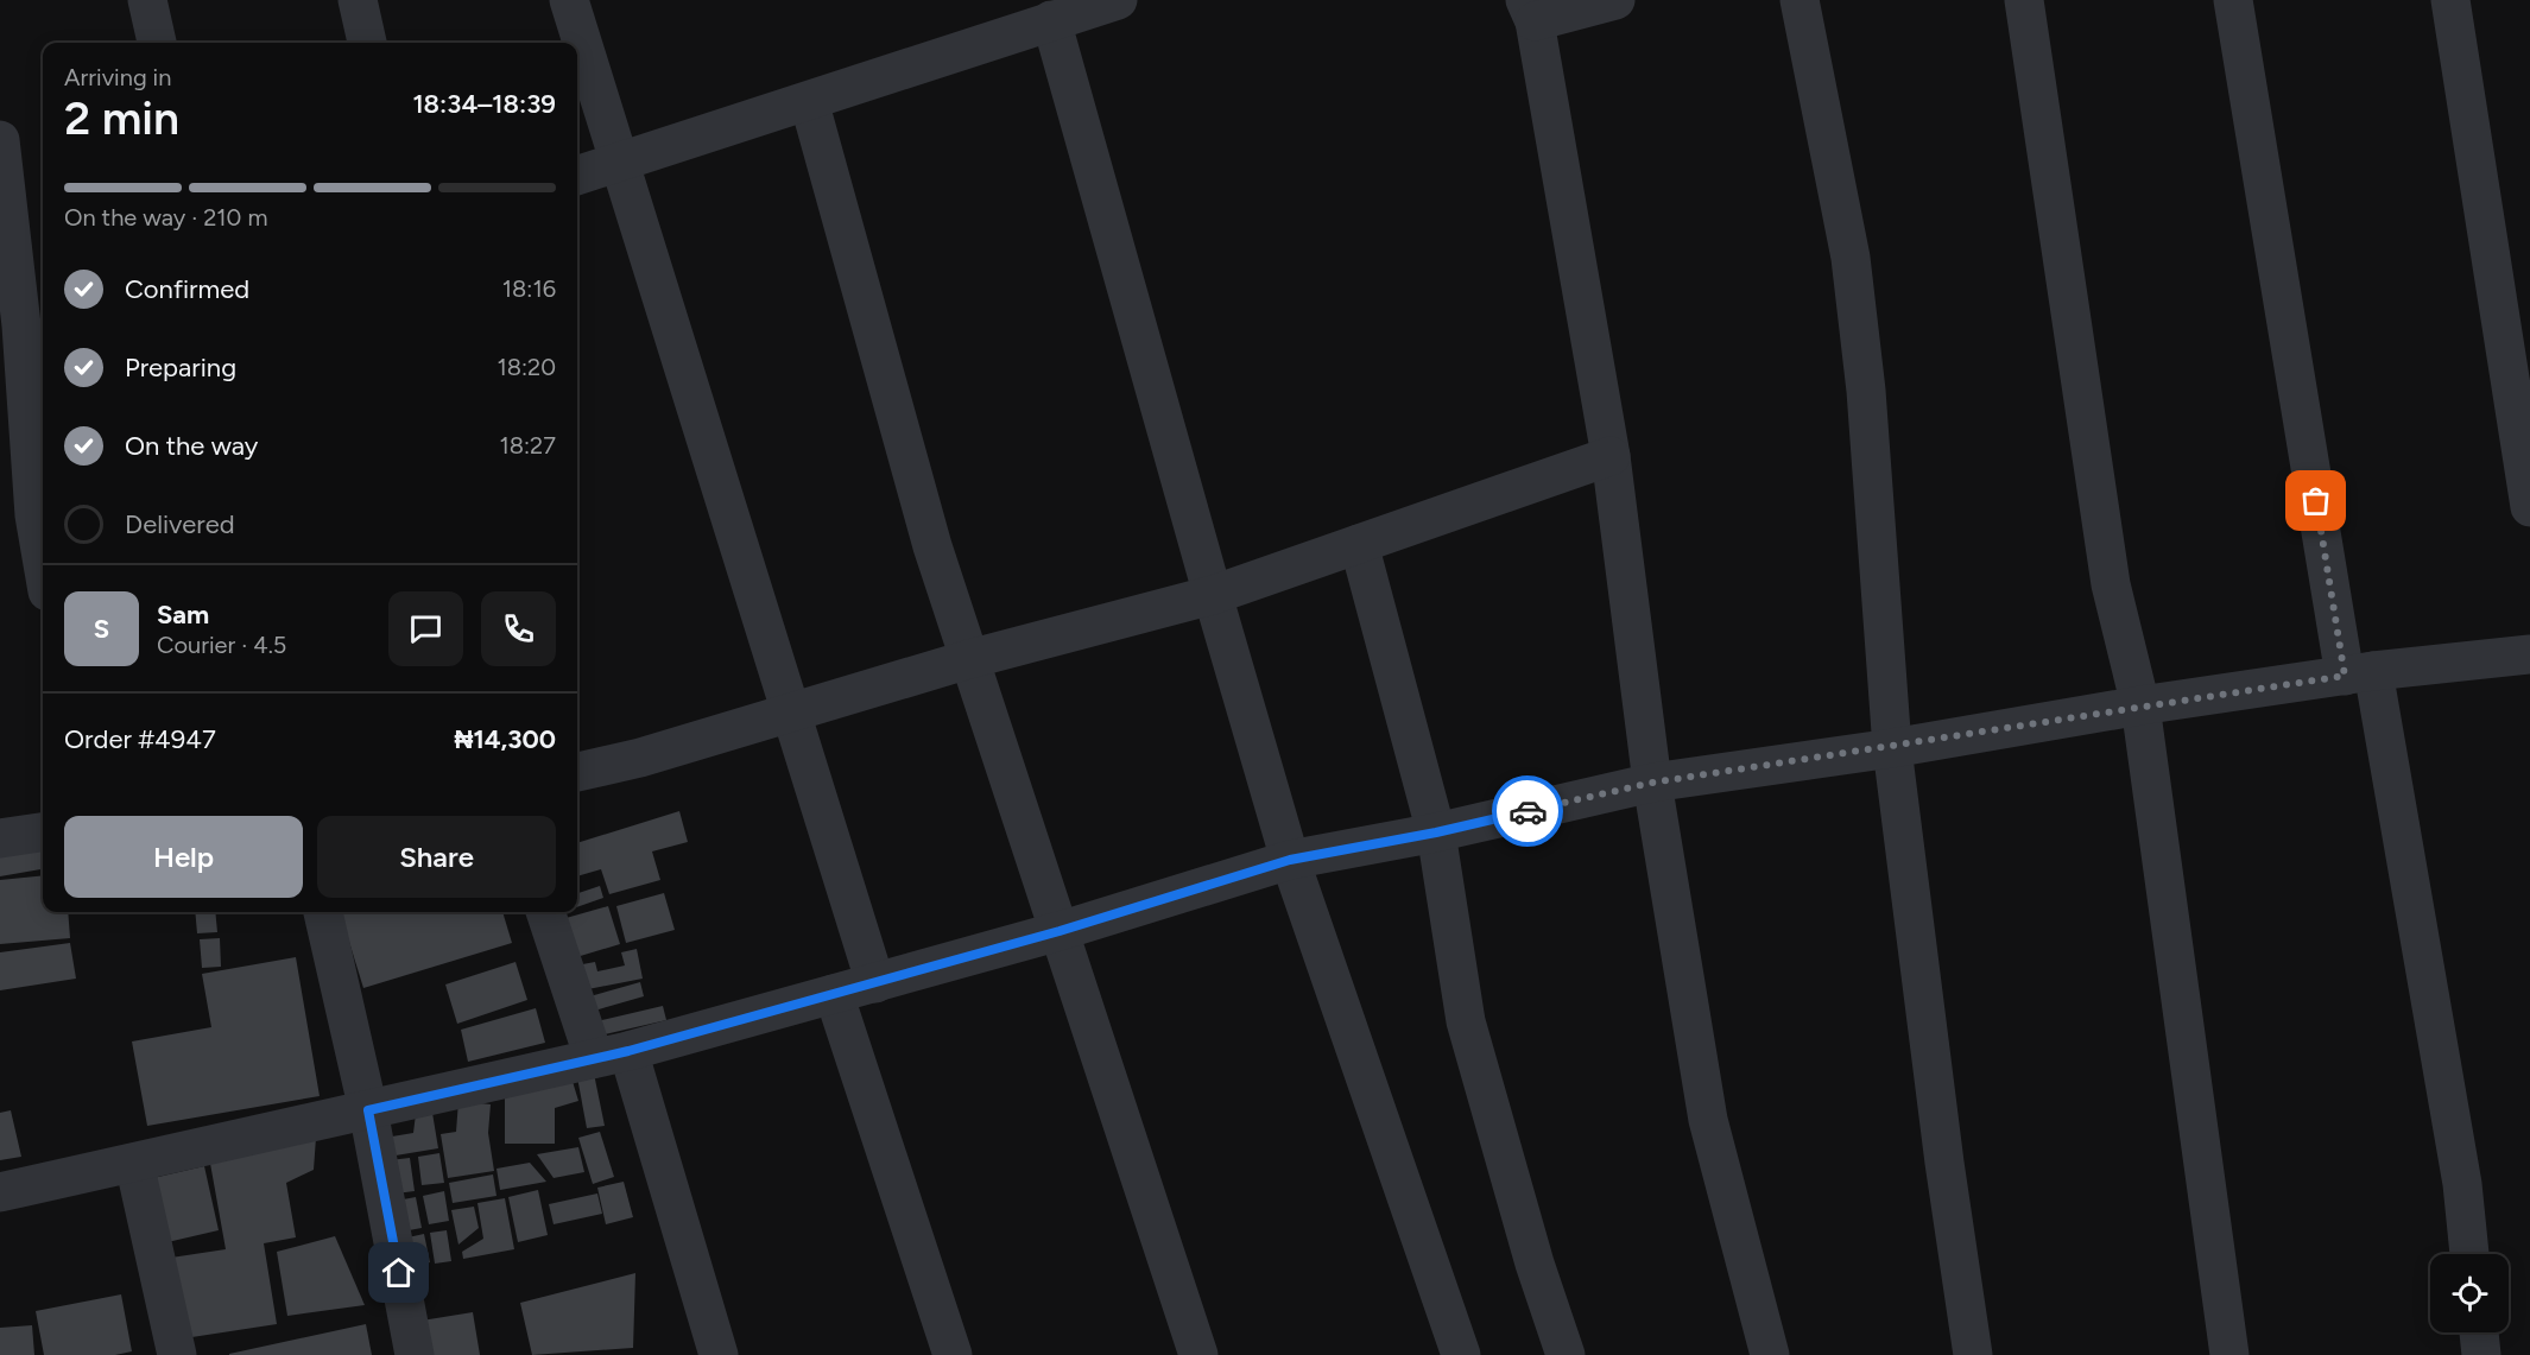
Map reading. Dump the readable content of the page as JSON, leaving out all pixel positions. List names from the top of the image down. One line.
{"page":{"heading":["2 min","Arriving in","18:34–18:39"],"panel":["Sam","Courier · 4.5","Order #4947","₦14,300"],"bar":"On the way · 210 m","list":[["Confirmed","18:16"],["Preparing","18:20"],["On the way","18:27"],"Delivered"],"round":"S","buttons":["Help","Share"]}}
